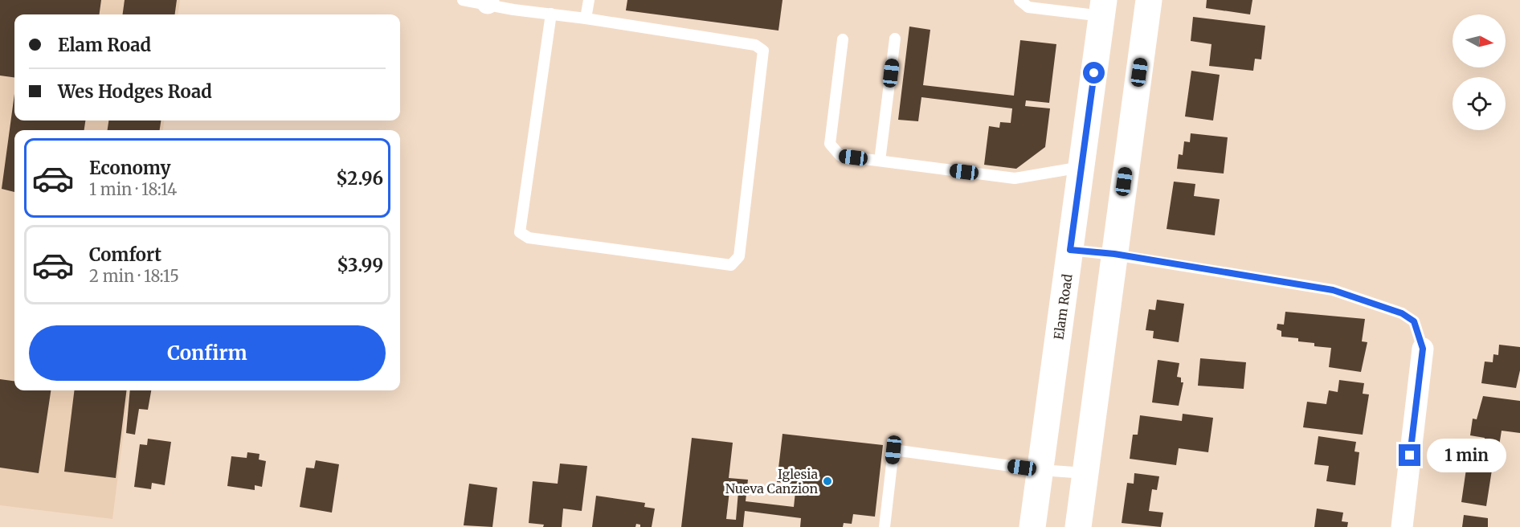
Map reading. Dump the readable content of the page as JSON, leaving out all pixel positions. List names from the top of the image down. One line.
{"streets":{"main road":["Elam Road"]},"places":["Iglesia Nueva Canzion"],"north":"right","page":{"banner":["Elam Road","Wes Hodges Road"],"list":[{"name":"Economy","note":"1 min · 18:14","value":"$2.96"},{"name":"Comfort","note":"2 min · 18:15","value":"$3.99"}],"buttons":"Confirm","bubble":"1 min"}}
